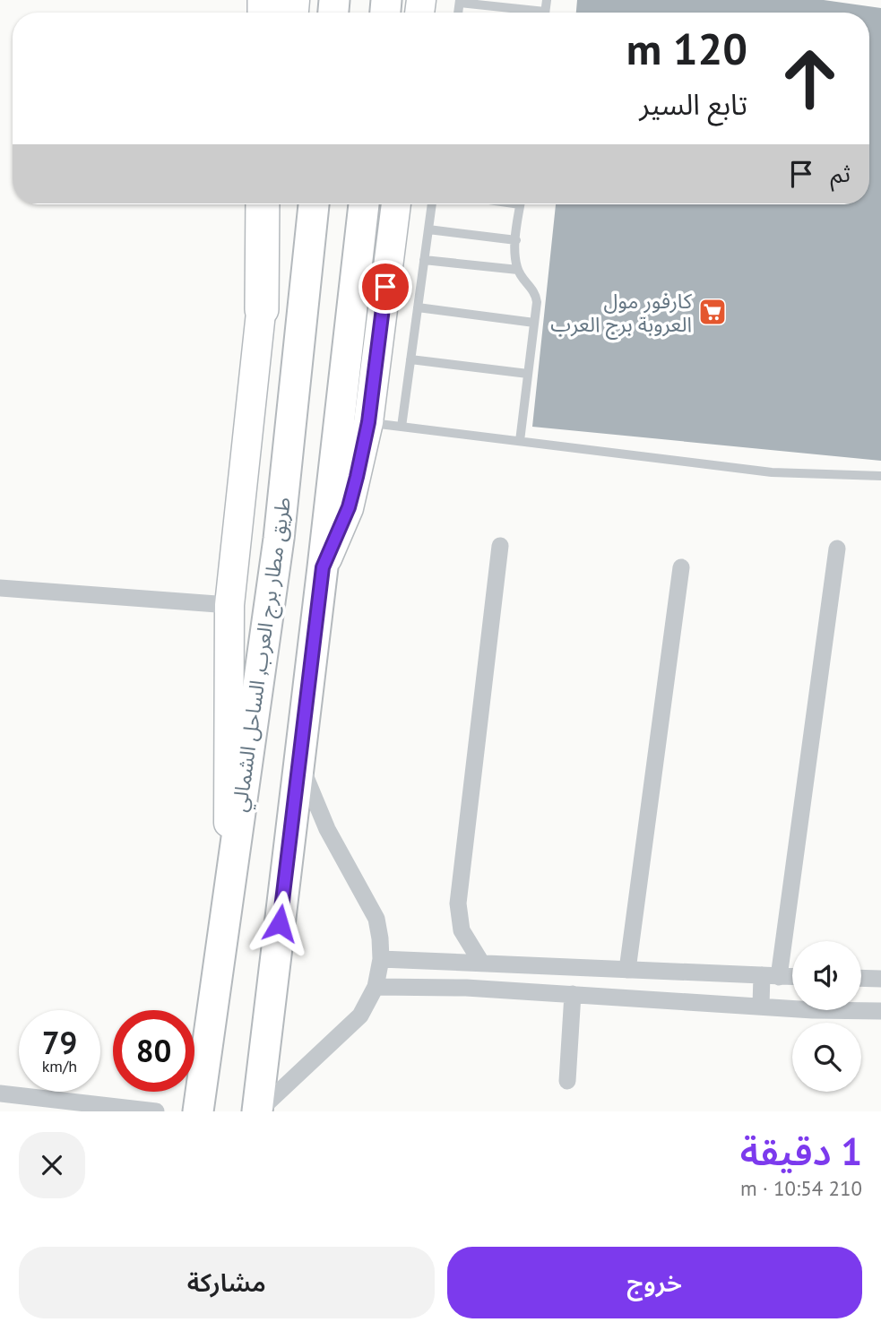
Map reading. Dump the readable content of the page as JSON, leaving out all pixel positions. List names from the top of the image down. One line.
{"streets":{"highway":["طريق مطار برج العرب, الساحل الشمالي"]},"places":{"supermarket":["كارفور مول العروبة برج العرب"]},"page":{"turn":["120 m","تابع السير"],"then":"ثم","speed":"79 km/h","limit":"80","heading":["1 دقيقة","210 m · 10:54"],"buttons":["خروج","مشاركة"]}}
